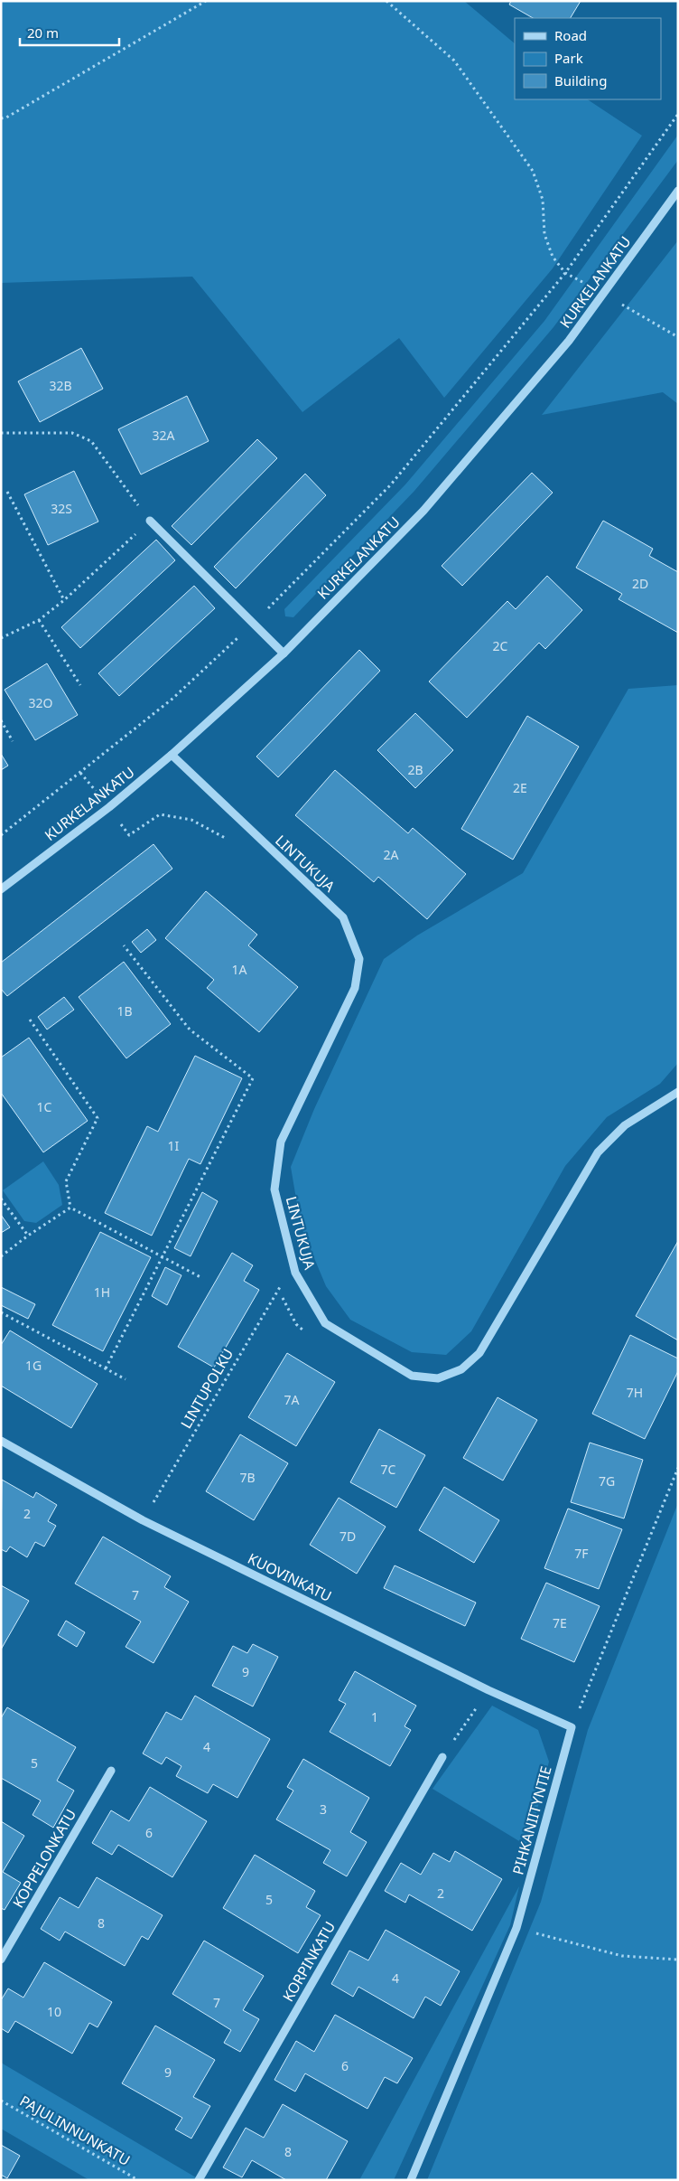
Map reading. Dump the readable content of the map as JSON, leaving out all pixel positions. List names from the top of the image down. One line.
{"streets":{"street":["KURKELANKATU","LINTUKUJA","KUOVINKATU","PIHKANIITYNTIE","KOPPELONKATU","KORPINKATU"],"path":["LINTUPOLKU","PAJULINNUNKATU"]},"crossings":[["KURKELANKATU","LINTUKUJA"],["LINTUKUJA","LINTUPOLKU"],["LINTUPOLKU","KUOVINKATU"],["KUOVINKATU","PIHKANIITYNTIE"]],"house_numbers":["32B","32A","32S","2D","2C","32O","2B","2E","2A","1A","1B","1C","1I","1H","1G","7H","7A","7C","7B","7G","2","7D","7F","7","7E","9","1","4","5","3","6","2","5","8","4","7","10","6","9","8"],"legend":["Road","Park","Building"],"scale_bar":"20 m"}
